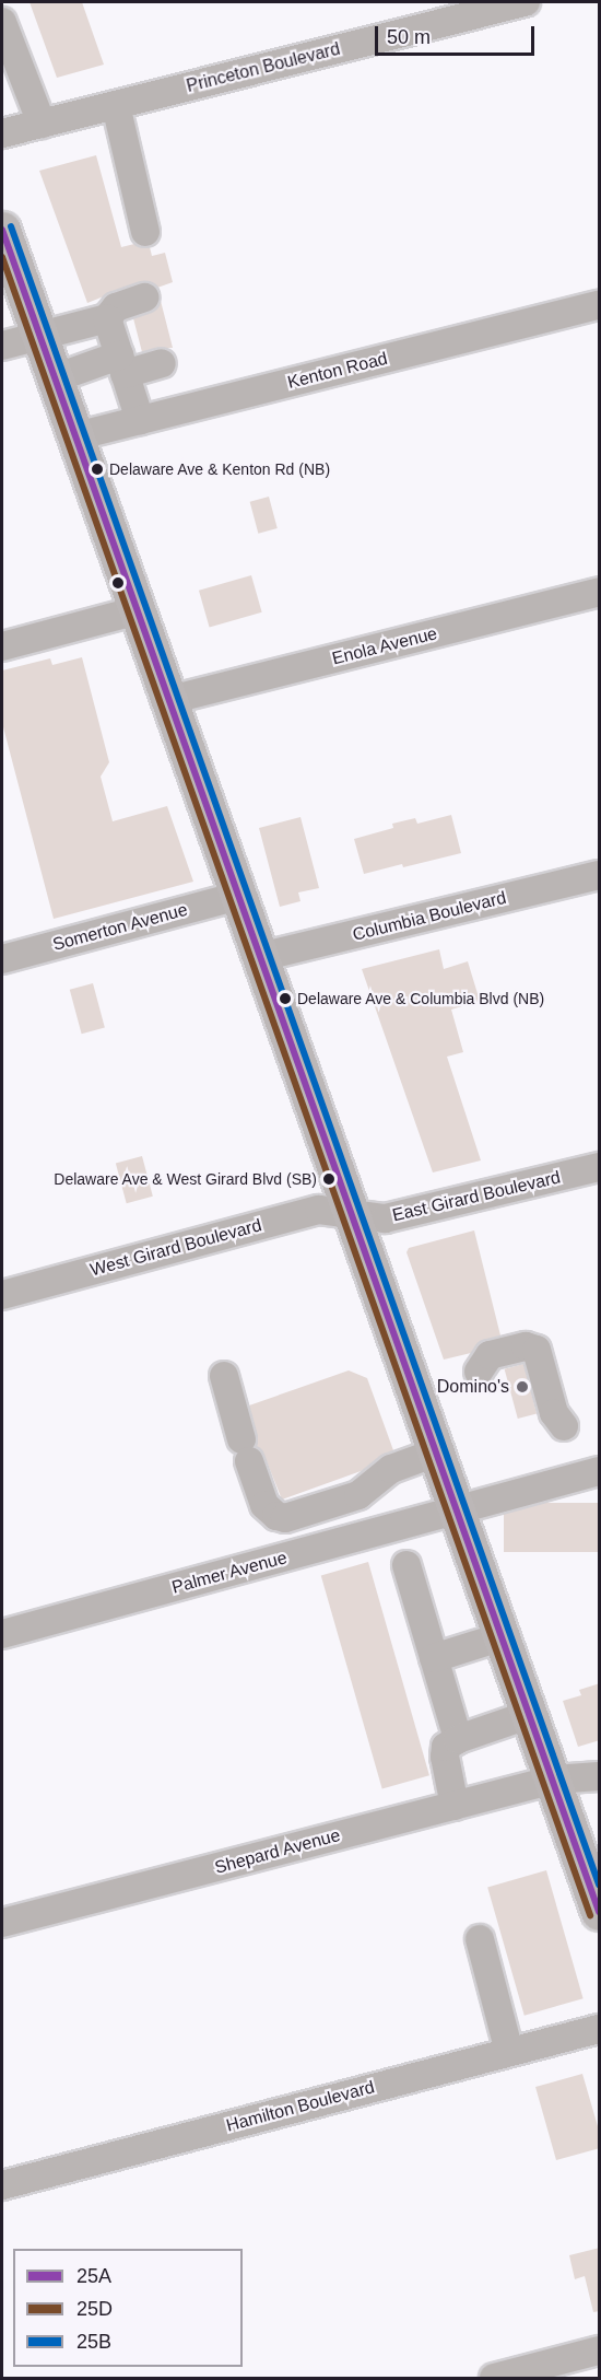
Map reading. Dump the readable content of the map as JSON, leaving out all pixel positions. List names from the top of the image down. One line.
{"streets":{"street":["Princeton Boulevard","Kenton Road","Enola Avenue","Columbia Boulevard","Somerton Avenue","East Girard Boulevard","West Girard Boulevard","Palmer Avenue","Shepard Avenue","Hamilton Boulevard"]},"crossings":[["East Girard Boulevard","West Girard Boulevard"]],"places":["Delaware Ave & Kenton Rd (NB)","Delaware Ave & Columbia Blvd (NB)","Delaware Ave & West Girard Blvd (SB)","Domino's"],"lines":["transit line 25B","transit line 25A","transit line 25D"],"legend":["25A","25D","25B"],"scale_bar":"50 m"}
